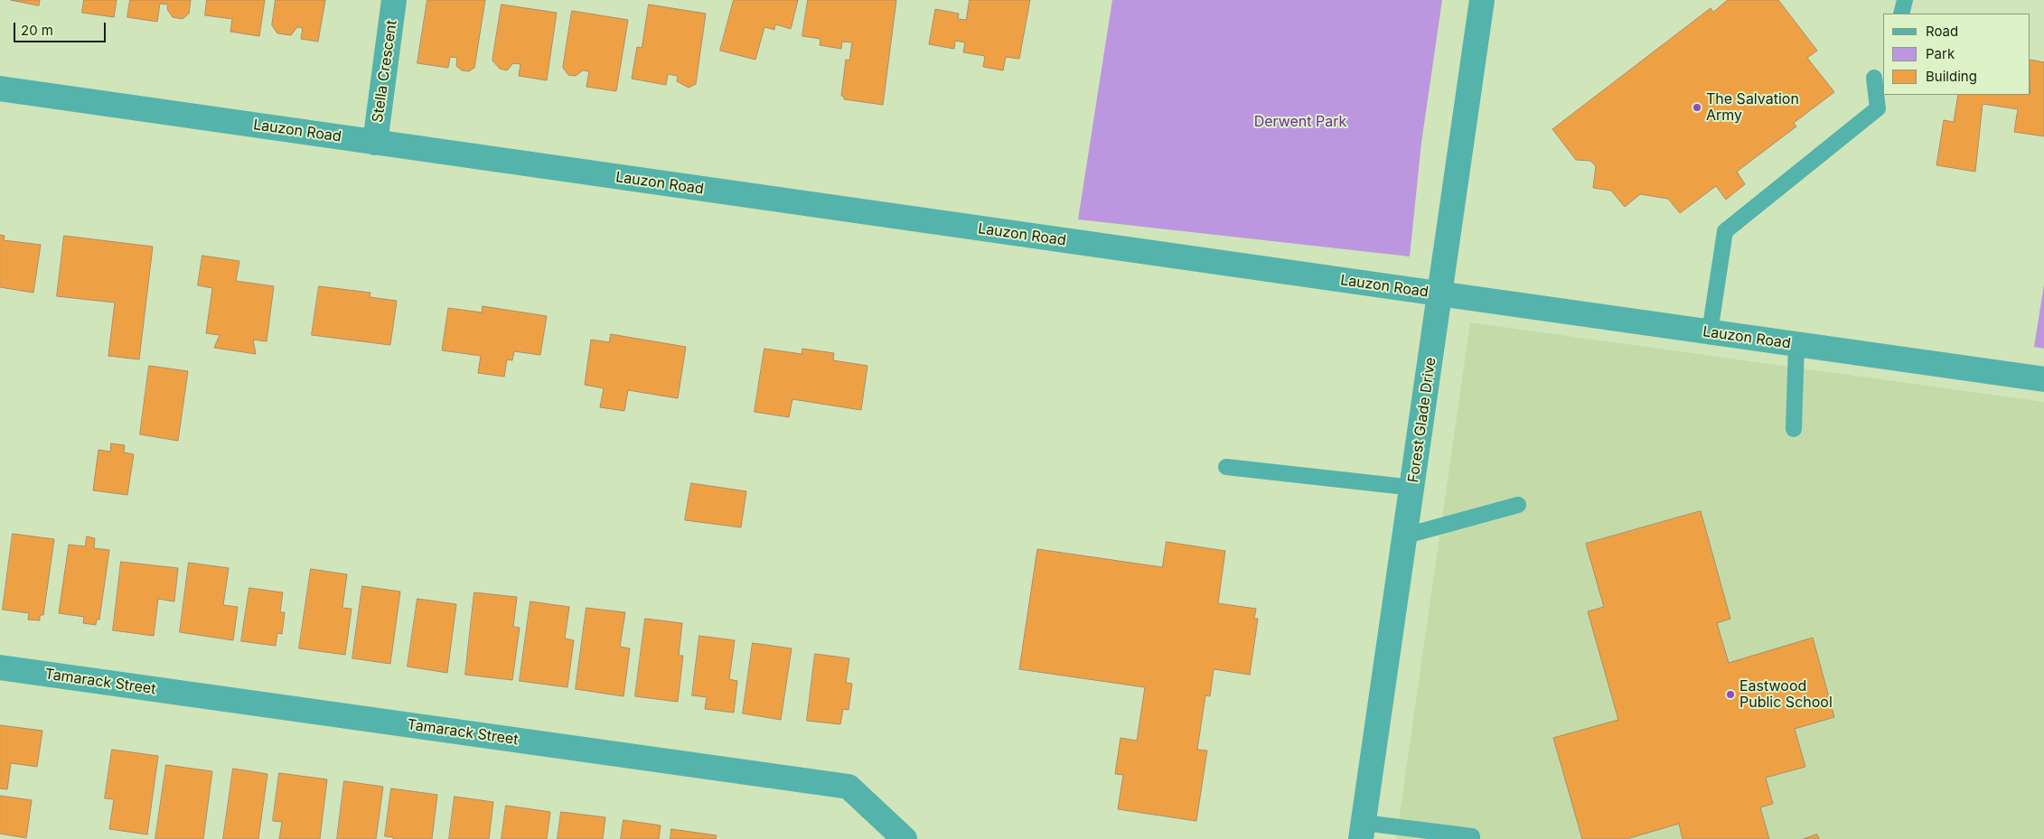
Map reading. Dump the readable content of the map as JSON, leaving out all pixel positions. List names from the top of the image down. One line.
{"streets":{"street":["Stella Crescent","Lauzon Road","Forest Glade Drive","Tamarack Street"]},"crossings":[["Stella Crescent","Lauzon Road"],["Lauzon Road","Forest Glade Drive"]],"parks":["Derwent Park"],"places":["The Salvation Army","Eastwood Public School"],"legend":["Road","Park","Building"],"scale_bar":"20 m"}
